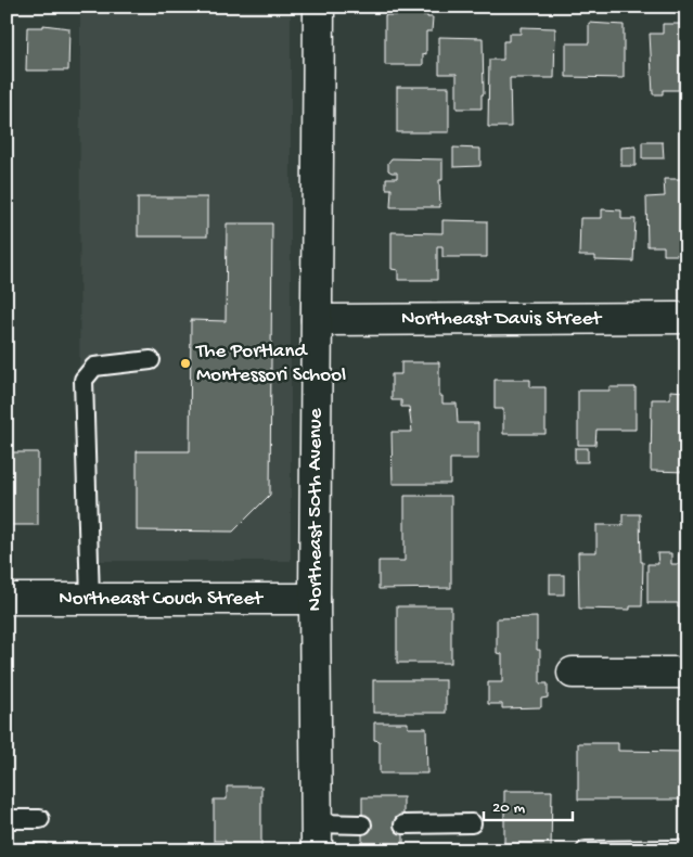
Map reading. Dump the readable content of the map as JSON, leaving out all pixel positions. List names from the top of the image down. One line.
{"streets":{"street":["Northeast Davis Street","Northeast 50th Avenue","Northeast Couch Street"]},"crossings":[["Northeast Davis Street","Northeast 50th Avenue"],["Northeast 50th Avenue","Northeast Couch Street"]],"places":["The Portland Montessori School"],"scale_bar":"20 m"}
